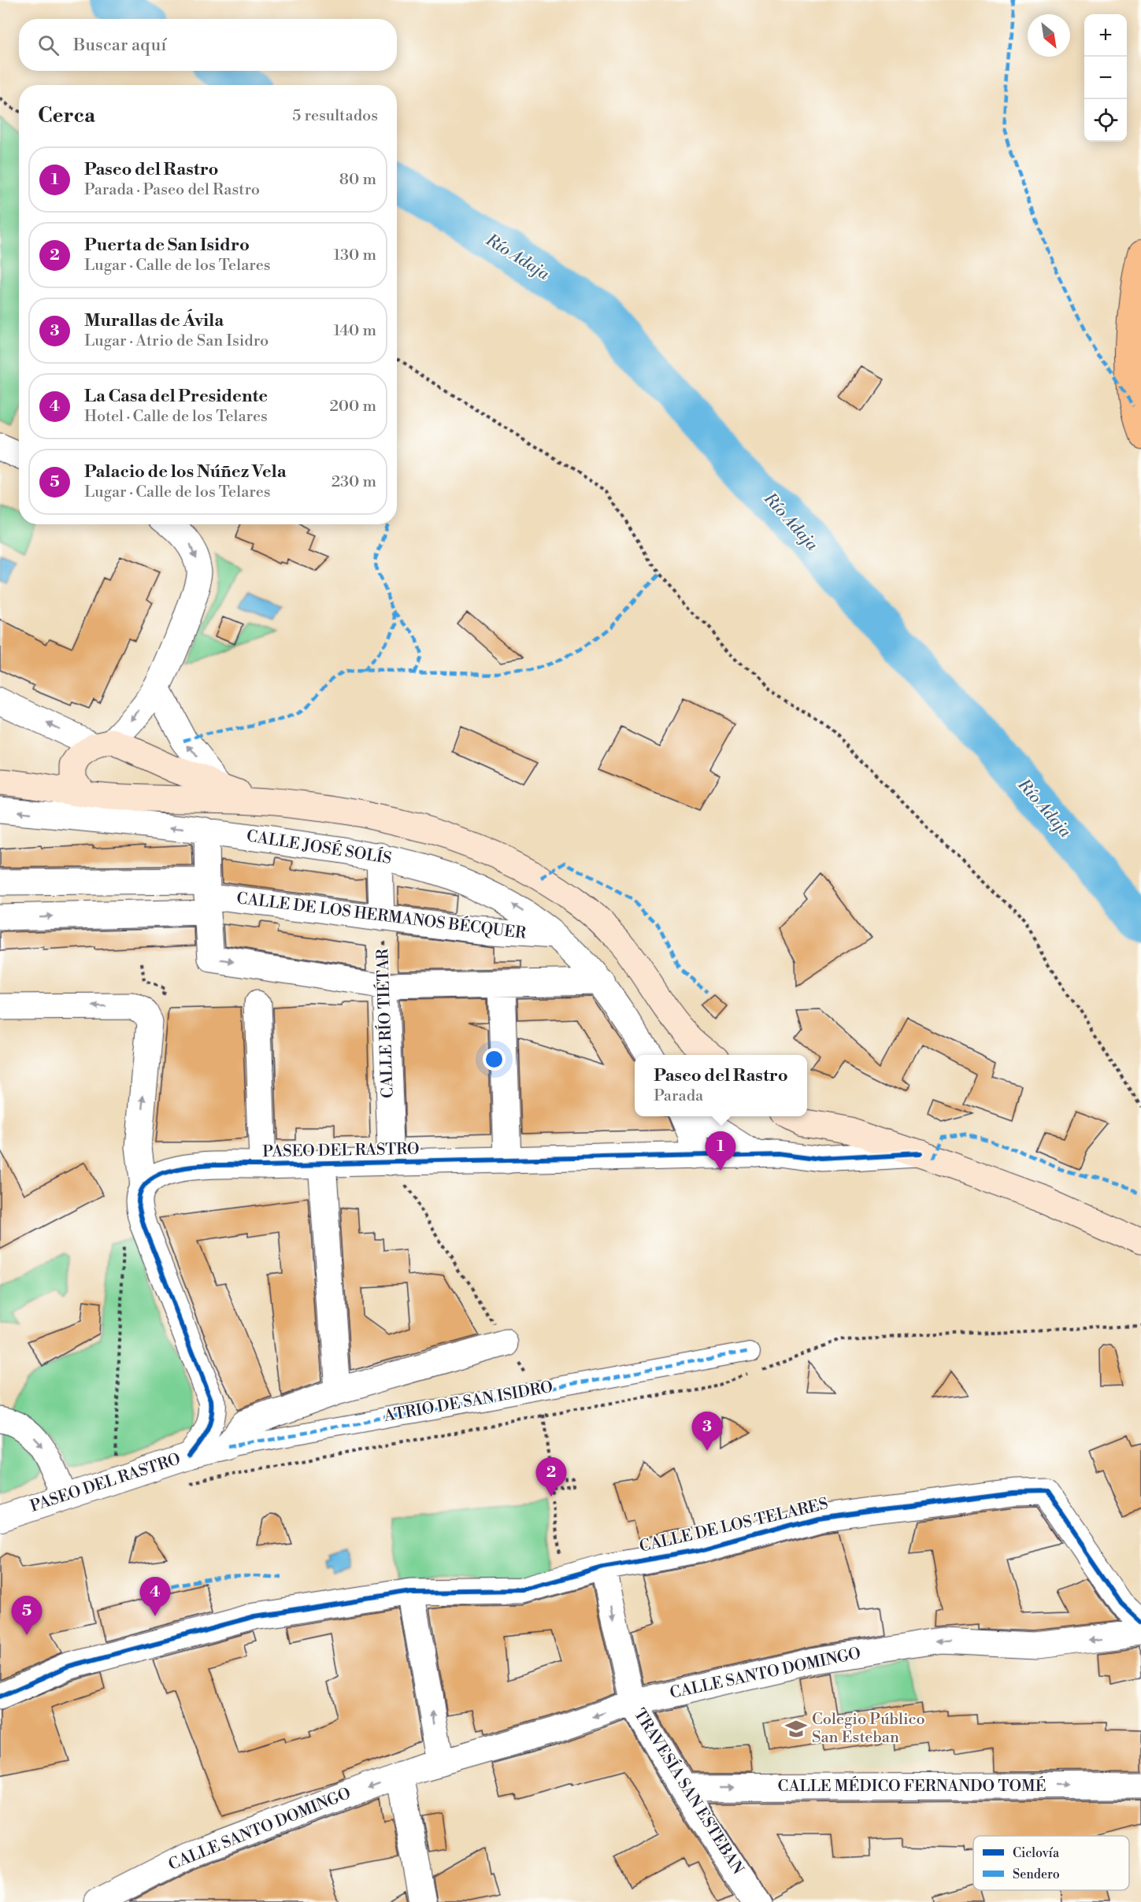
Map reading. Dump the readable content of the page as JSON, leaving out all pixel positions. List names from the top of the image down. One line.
{"streets":{"street":["CALLE JOSÉ SOLÍS","CALLE DE LOS HERMANOS BÉCQUER","CALLE RÍO TIÉTAR","PASEO DEL RASTRO","ATRIO DE SAN ISIDRO","CALLE DE LOS TELARES","CALLE SANTO DOMINGO","CALLE MÉDICO FERNANDO TOMÉ","TRAVESÍA SAN ESTEBAN"]},"crossings":[["CALLE JOSÉ SOLÍS","CALLE DE LOS HERMANOS BÉCQUER"],["CALLE DE LOS HERMANOS BÉCQUER","CALLE RÍO TIÉTAR"],["CALLE RÍO TIÉTAR","PASEO DEL RASTRO"],["PASEO DEL RASTRO","ATRIO DE SAN ISIDRO"],["CALLE DE LOS TELARES","TRAVESÍA SAN ESTEBAN"],["CALLE SANTO DOMINGO","TRAVESÍA SAN ESTEBAN"],["CALLE MÉDICO FERNANDO TOMÉ","TRAVESÍA SAN ESTEBAN"]],"one_way":["CALLE SANTO DOMINGO","CALLE MÉDICO FERNANDO TOMÉ"],"water":["Río Adaja"],"places":{"school or university":["Colegio Público San Esteban"]},"legend":["Ciclovía","Sendero"],"north":"bottom right","page":{"map_buttons":["+","−"],"search":"Buscar aquí","heading":["Cerca","5 resultados"],"list":[{"mark":"1","name":"Paseo del Rastro","note":"Parada · Paseo del Rastro","value":"80 m"},{"mark":"2","name":"Puerta de San Isidro","note":"Lugar · Calle de los Telares","value":"130 m"},{"mark":"3","name":"Murallas de Ávila","note":"Lugar · Atrio de San Isidro","value":"140 m"},{"mark":"4","name":"La Casa del Presidente","note":"Hotel · Calle de los Telares","value":"200 m"},{"mark":"5","name":"Palacio de los Núñez Vela","note":"Lugar · Calle de los Telares","value":"230 m"}],"popup":["Paseo del Rastro","Parada"],"pins":["1","3","2","4","5"]}}
